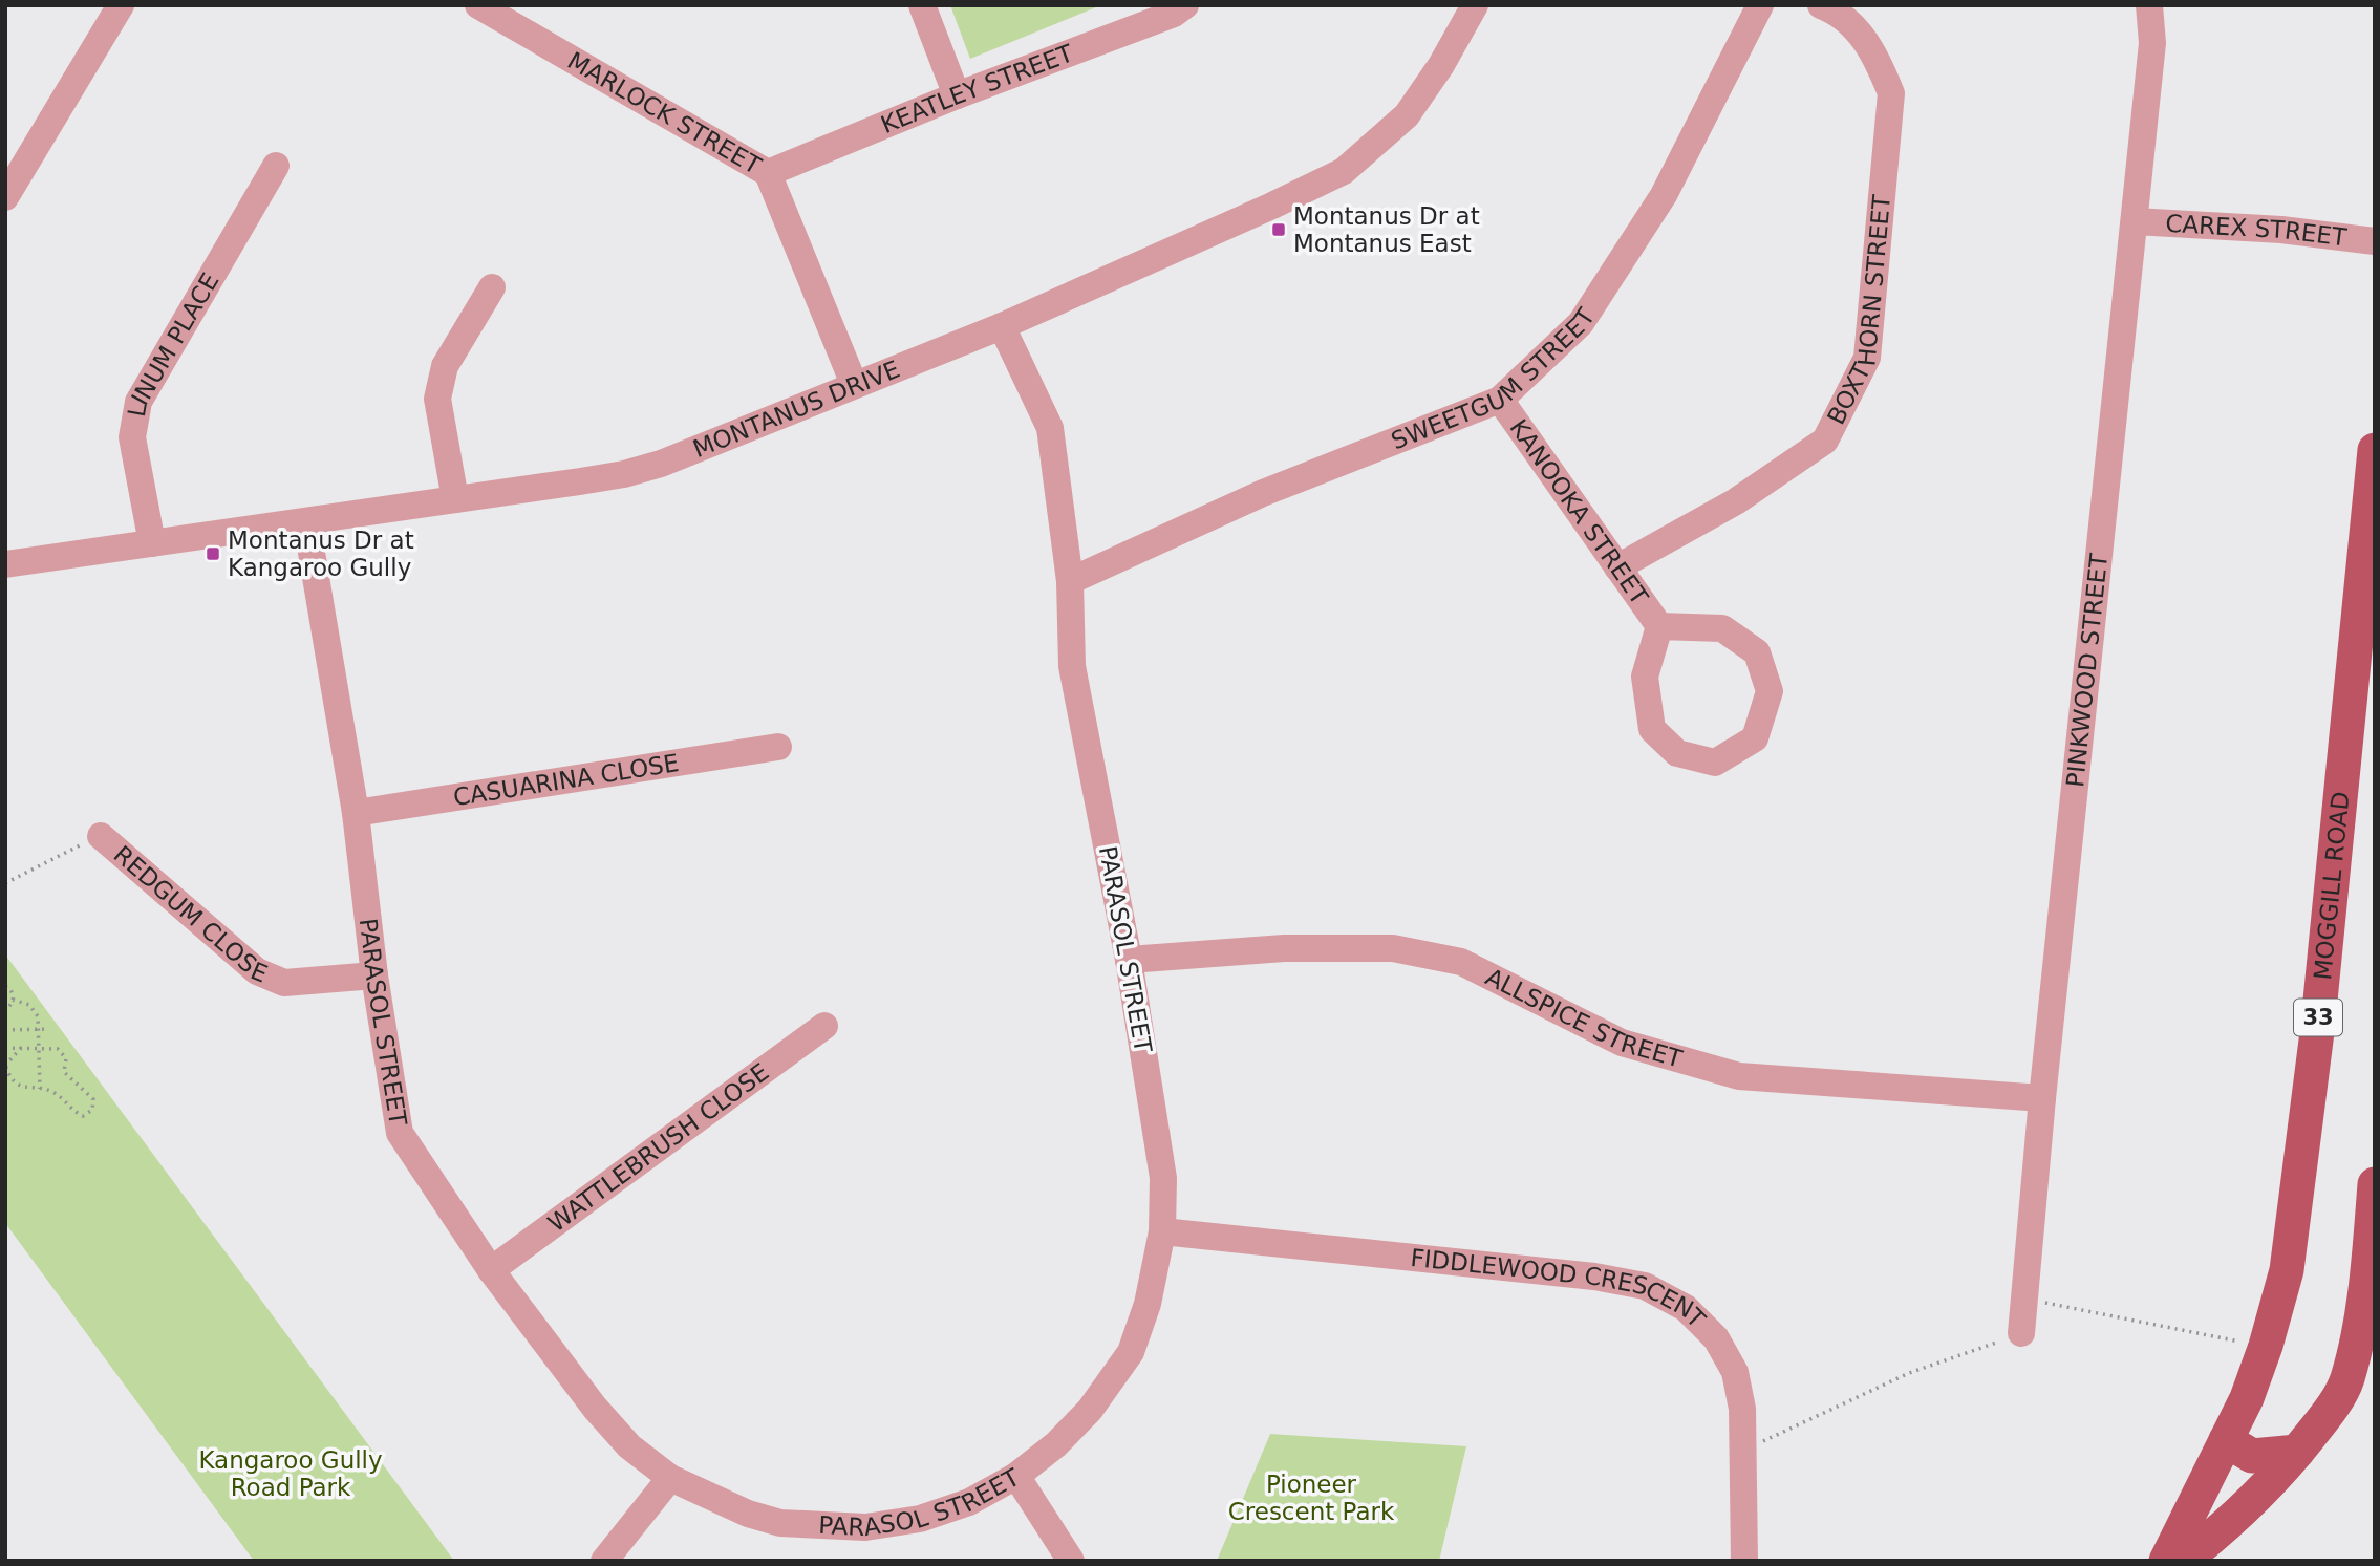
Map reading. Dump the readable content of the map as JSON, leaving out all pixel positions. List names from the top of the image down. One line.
{"streets":{"main road":["MOGGILL ROAD","33"],"street":["KEATLEY STREET","MARLOCK STREET","CAREX STREET","BOXTHORN STREET","LINUM PLACE","SWEETGUM STREET","MONTANUS DRIVE","KANOOKA STREET","PINKWOOD STREET","CASUARINA CLOSE","REDGUM CLOSE","PARASOL STREET","ALLSPICE STREET","WATTLEBRUSH CLOSE","FIDDLEWOOD CRESCENT"]},"crossings":[["KEATLEY STREET","MARLOCK STREET"],["MARLOCK STREET","MONTANUS DRIVE"],["CAREX STREET","PINKWOOD STREET"],["BOXTHORN STREET","KANOOKA STREET"],["LINUM PLACE","MONTANUS DRIVE"],["SWEETGUM STREET","KANOOKA STREET"],["SWEETGUM STREET","PARASOL STREET"],["MONTANUS DRIVE","PARASOL STREET"],["PINKWOOD STREET","ALLSPICE STREET"],["CASUARINA CLOSE","PARASOL STREET"],["REDGUM CLOSE","PARASOL STREET"],["PARASOL STREET","ALLSPICE STREET"],["PARASOL STREET","WATTLEBRUSH CLOSE"],["PARASOL STREET","FIDDLEWOOD CRESCENT"]],"parks":["Kangaroo Gully Road Park","Pioneer Crescent Park"],"places":{"transit":["Montanus Dr at Montanus East","Montanus Dr at Kangaroo Gully"]}}
